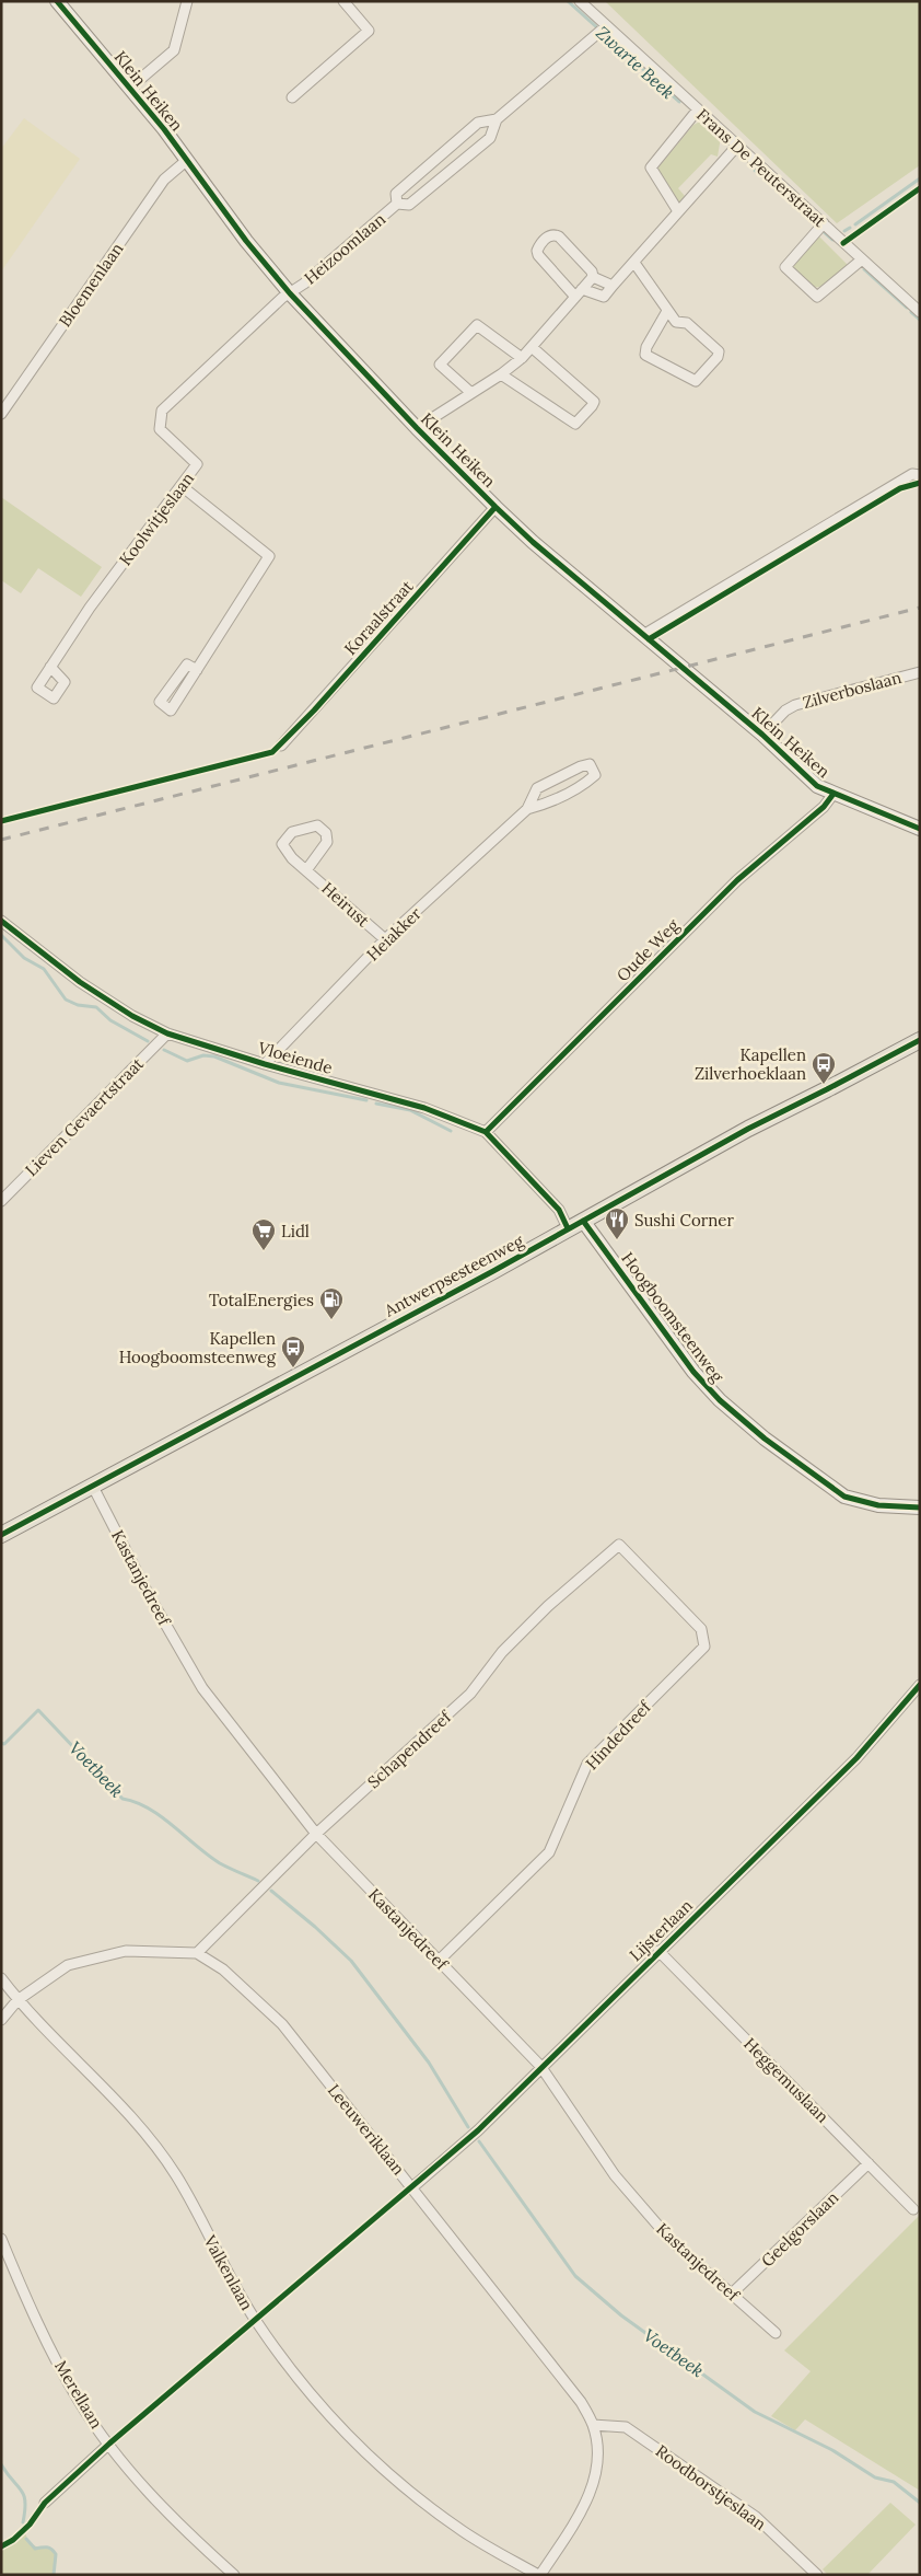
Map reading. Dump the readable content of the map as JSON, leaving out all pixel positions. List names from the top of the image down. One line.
{"streets":{"main road":["Antwerpsesteenweg"],"street":["Klein Heiken","Frans De Peuterstraat","Heizoomlaan","Bloemenlaan","Koolwitjeslaan","Koraalstraat","Zilverboslaan","Heirust","Heiakker","Oude Weg","Vloeiende","Lieven Gevaertstraat","Hoogboomsteenweg","Kastanjedreef","Hindedreef","Schapendreef","Lijsterlaan","Heggemuslaan","Leeuweriklaan","Geelgorslaan","Valkenlaan","Merellaan","Roodborstjeslaan"]},"crossings":[["Klein Heiken","Heizoomlaan"],["Klein Heiken","Bloemenlaan"],["Klein Heiken","Koolwitjeslaan"],["Klein Heiken","Koraalstraat"],["Klein Heiken","Zilverboslaan"],["Klein Heiken","Oude Weg"],["Frans De Peuterstraat","Heizoomlaan"],["Heizoomlaan","Koolwitjeslaan"],["Heirust","Heiakker"],["Heiakker","Vloeiende"],["Oude Weg","Vloeiende"],["Vloeiende","Lieven Gevaertstraat"],["Vloeiende","Antwerpsesteenweg"],["Antwerpsesteenweg","Hoogboomsteenweg"],["Antwerpsesteenweg","Kastanjedreef"],["Kastanjedreef","Hindedreef"],["Kastanjedreef","Schapendreef"],["Kastanjedreef","Lijsterlaan"],["Kastanjedreef","Geelgorslaan"],["Hindedreef","Schapendreef"],["Schapendreef","Leeuweriklaan"],["Lijsterlaan","Heggemuslaan"],["Lijsterlaan","Leeuweriklaan"],["Heggemuslaan","Geelgorslaan"],["Leeuweriklaan","Valkenlaan"],["Leeuweriklaan","Roodborstjeslaan"]],"water":["Zwarte Beek","Voetbeek"],"places":{"bus stop":["Kapellen Zilverhoeklaan","Kapellen Hoogboomsteenweg"],"restaurant":["Sushi Corner"],"supermarket":["Lidl"],"fuel station":["TotalEnergies"]}}
